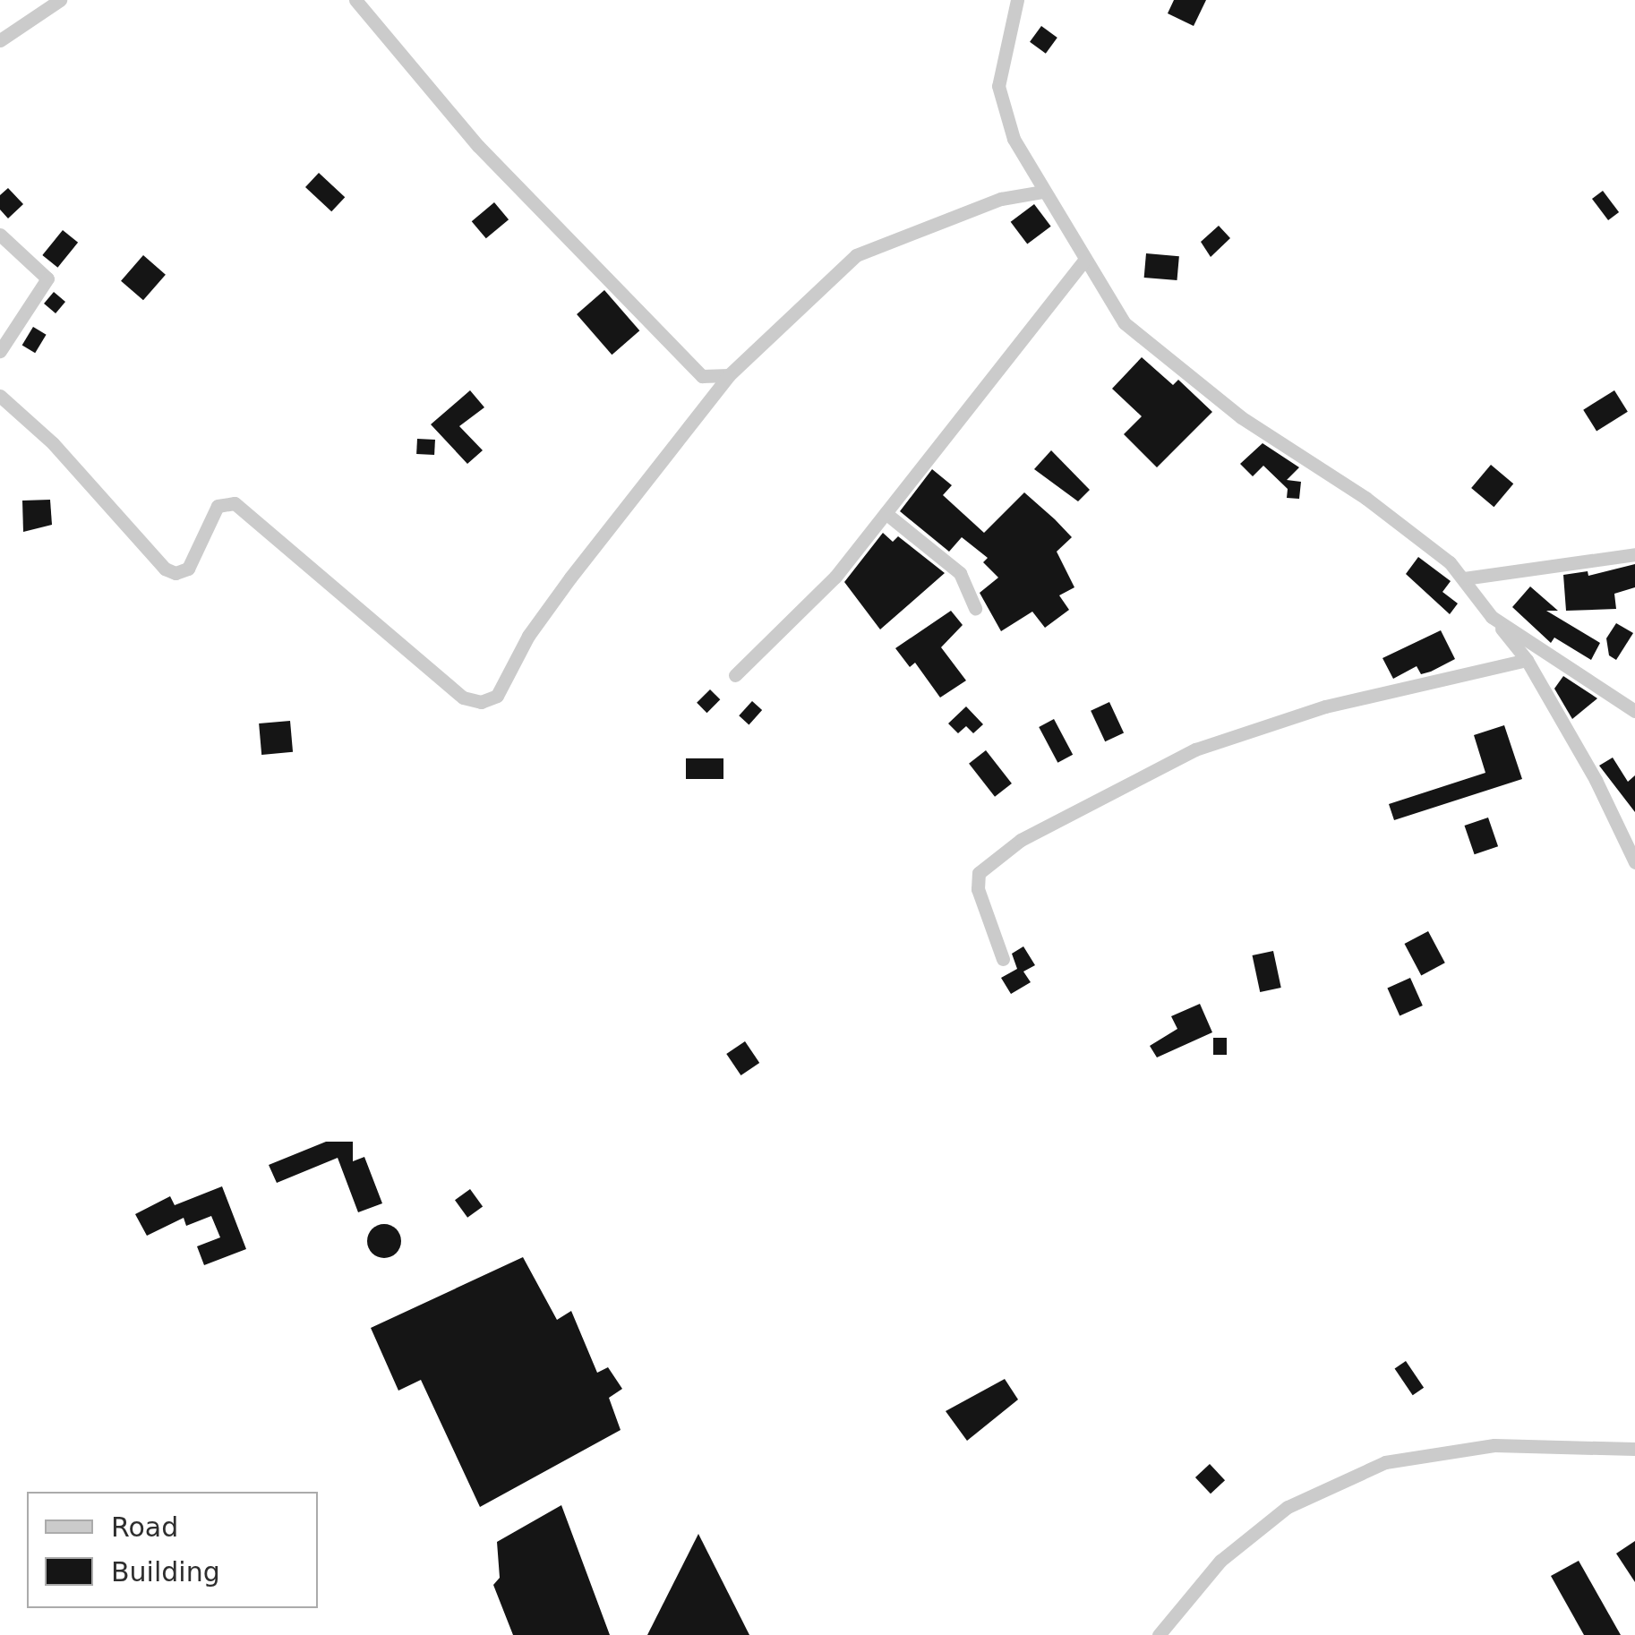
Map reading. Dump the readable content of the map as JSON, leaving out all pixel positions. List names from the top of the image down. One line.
{"legend":["Road","Building"]}
